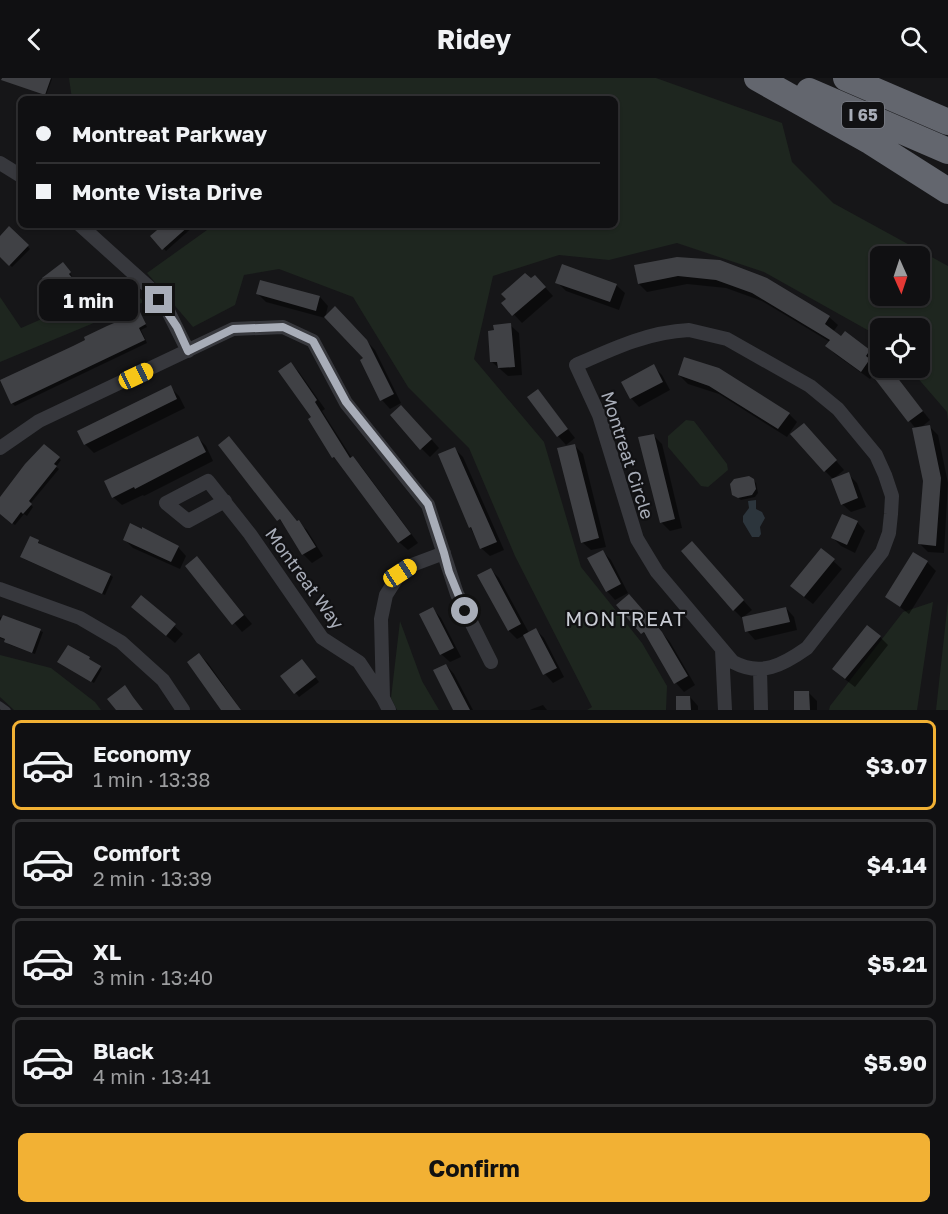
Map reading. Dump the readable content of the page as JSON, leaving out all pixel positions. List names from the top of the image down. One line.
{"streets":{"highway":["I 65"],"street":["Montreat Circle","Montreat Way"]},"districts":["MONTREAT"],"north":"bottom","page":{"header":"Ridey","banner":["Montreat Parkway","Monte Vista Drive"],"bubble":"1 min","list":[{"name":"Economy","note":"1 min · 13:38","value":"$3.07"},{"name":"Comfort","note":"2 min · 13:39","value":"$4.14"},{"name":"XL","note":"3 min · 13:40","value":"$5.21"},{"name":"Black","note":"4 min · 13:41","value":"$5.90"}],"buttons":"Confirm"}}
